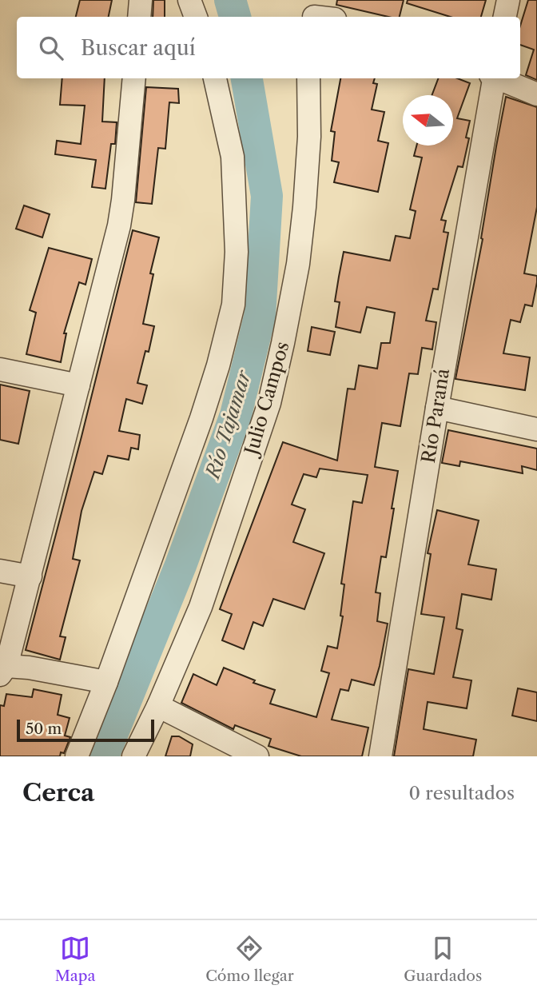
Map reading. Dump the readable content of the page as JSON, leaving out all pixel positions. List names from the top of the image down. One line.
{"streets":{"street":["Julio Campos","Río Paraná"]},"water":["Río Tajamar"],"scale_bar":"50 m","north":"left","page":{"search":"Buscar aquí","scale":"50 m","heading":["Cerca","0 resultados"],"nav":["Mapa","Cómo llegar","Guardados"]}}
